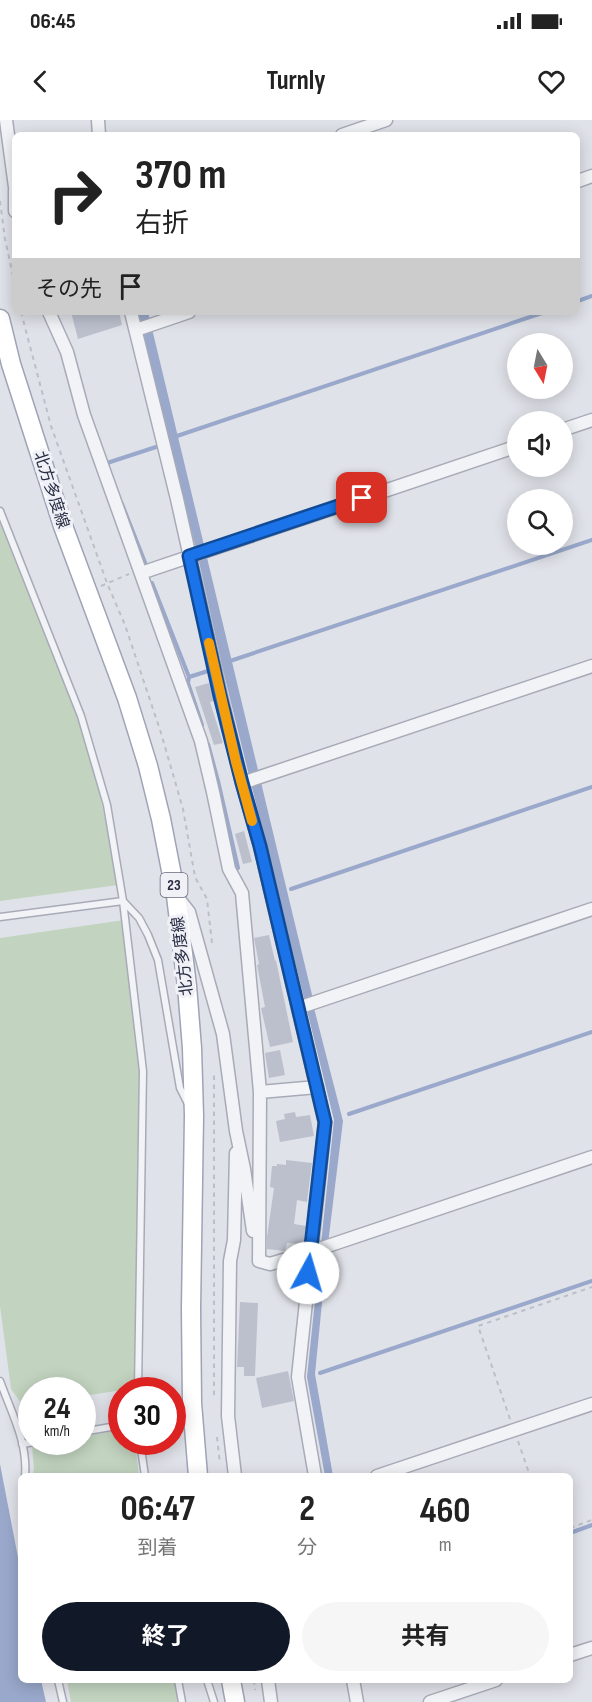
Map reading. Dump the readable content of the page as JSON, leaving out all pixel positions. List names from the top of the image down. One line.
{"streets":{"main road":["北方多度線","23"]},"north":"bottom","page":{"status":"06:45","header":"Turnly","turn":["370 m","右折"],"then":"その先","speed":"24 km/h","limit":"30","eta":["06:47","到着","2","分","460","m"],"buttons":["終了","共有"]}}
